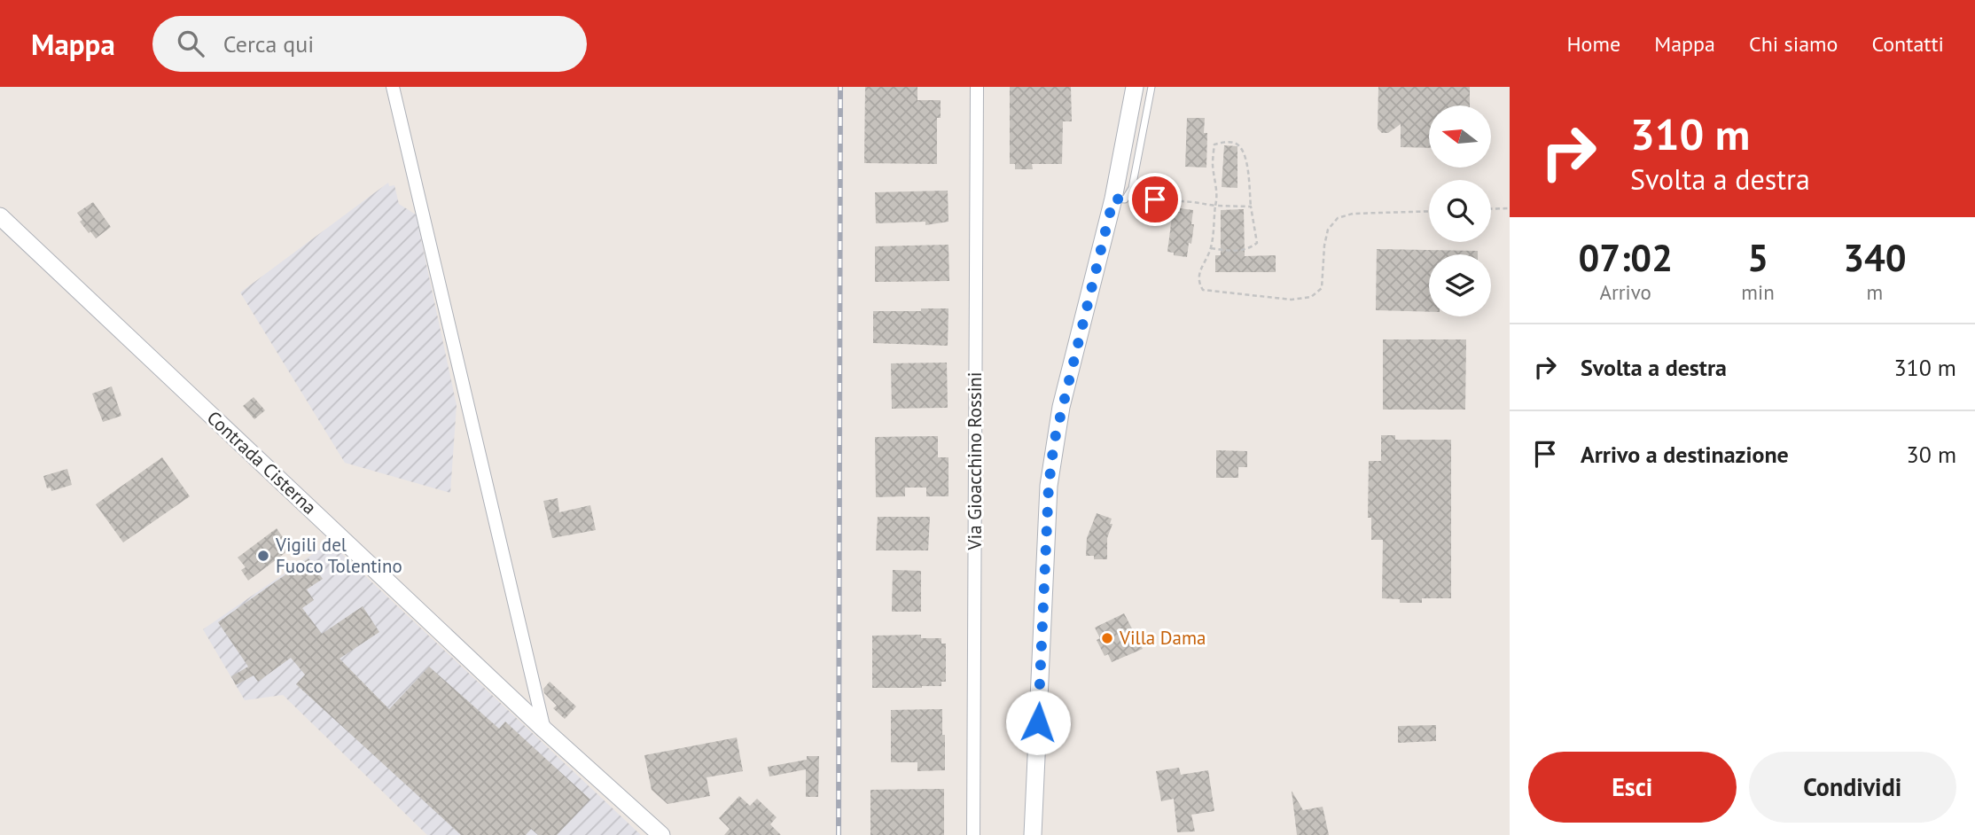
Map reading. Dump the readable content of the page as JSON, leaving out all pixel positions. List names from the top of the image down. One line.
{"streets":{"main road":["Contrada Cisterna"],"street":["Via Gioacchino Rossini"]},"places":["Vigili del Fuoco Tolentino","Villa Dama"],"north":"left","page":{"header":"Mappa","search":"Cerca qui","nav":["Home","Mappa","Chi siamo","Contatti"],"turn":["310 m","Svolta a destra"],"eta":["07:02","Arrivo","5","min","340","m"],"list":[{"name":"Svolta a destra","value":"310 m"},{"name":"Arrivo a destinazione","value":"30 m"}],"buttons":["Esci","Condividi"]}}
